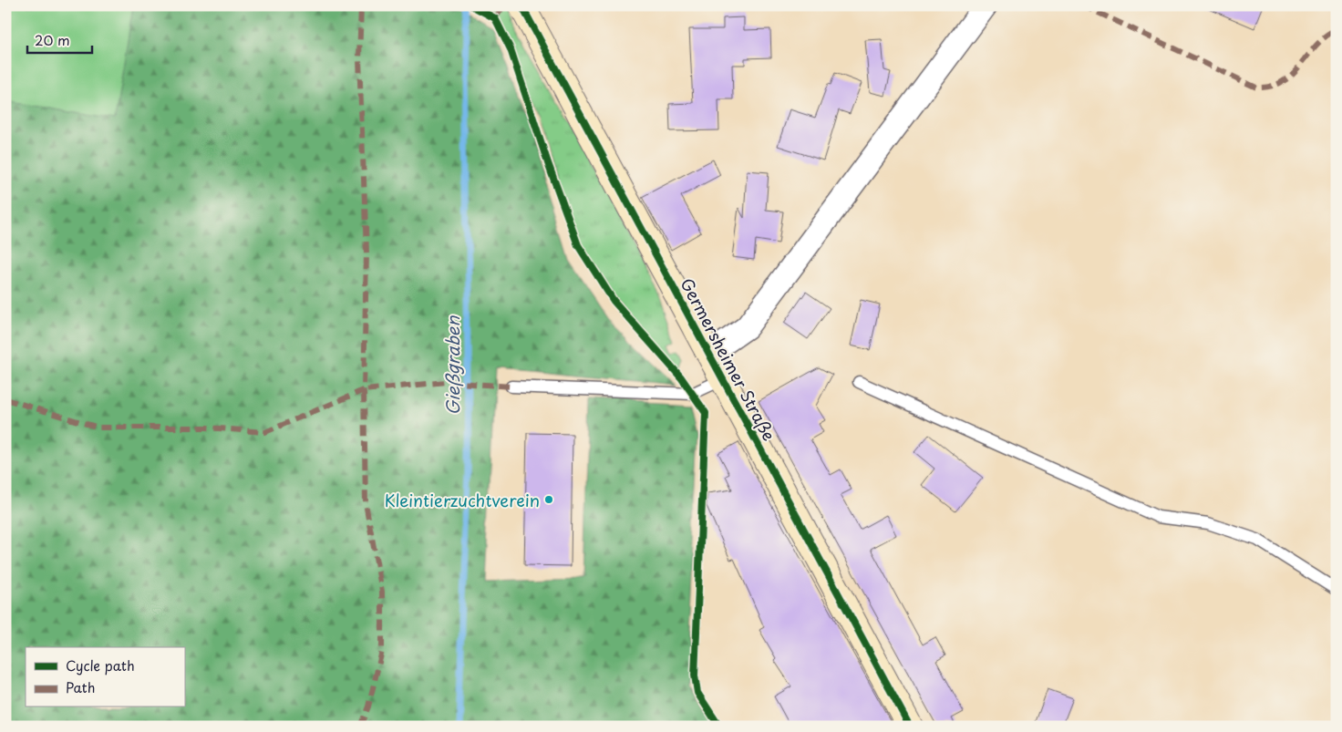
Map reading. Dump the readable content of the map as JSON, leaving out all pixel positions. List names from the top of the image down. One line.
{"streets":{"street":["Germersheimer Straße"]},"water":["Gießgraben"],"places":["Kleintierzuchtverein"],"legend":["Cycle path","Path"],"scale_bar":"20 m"}
